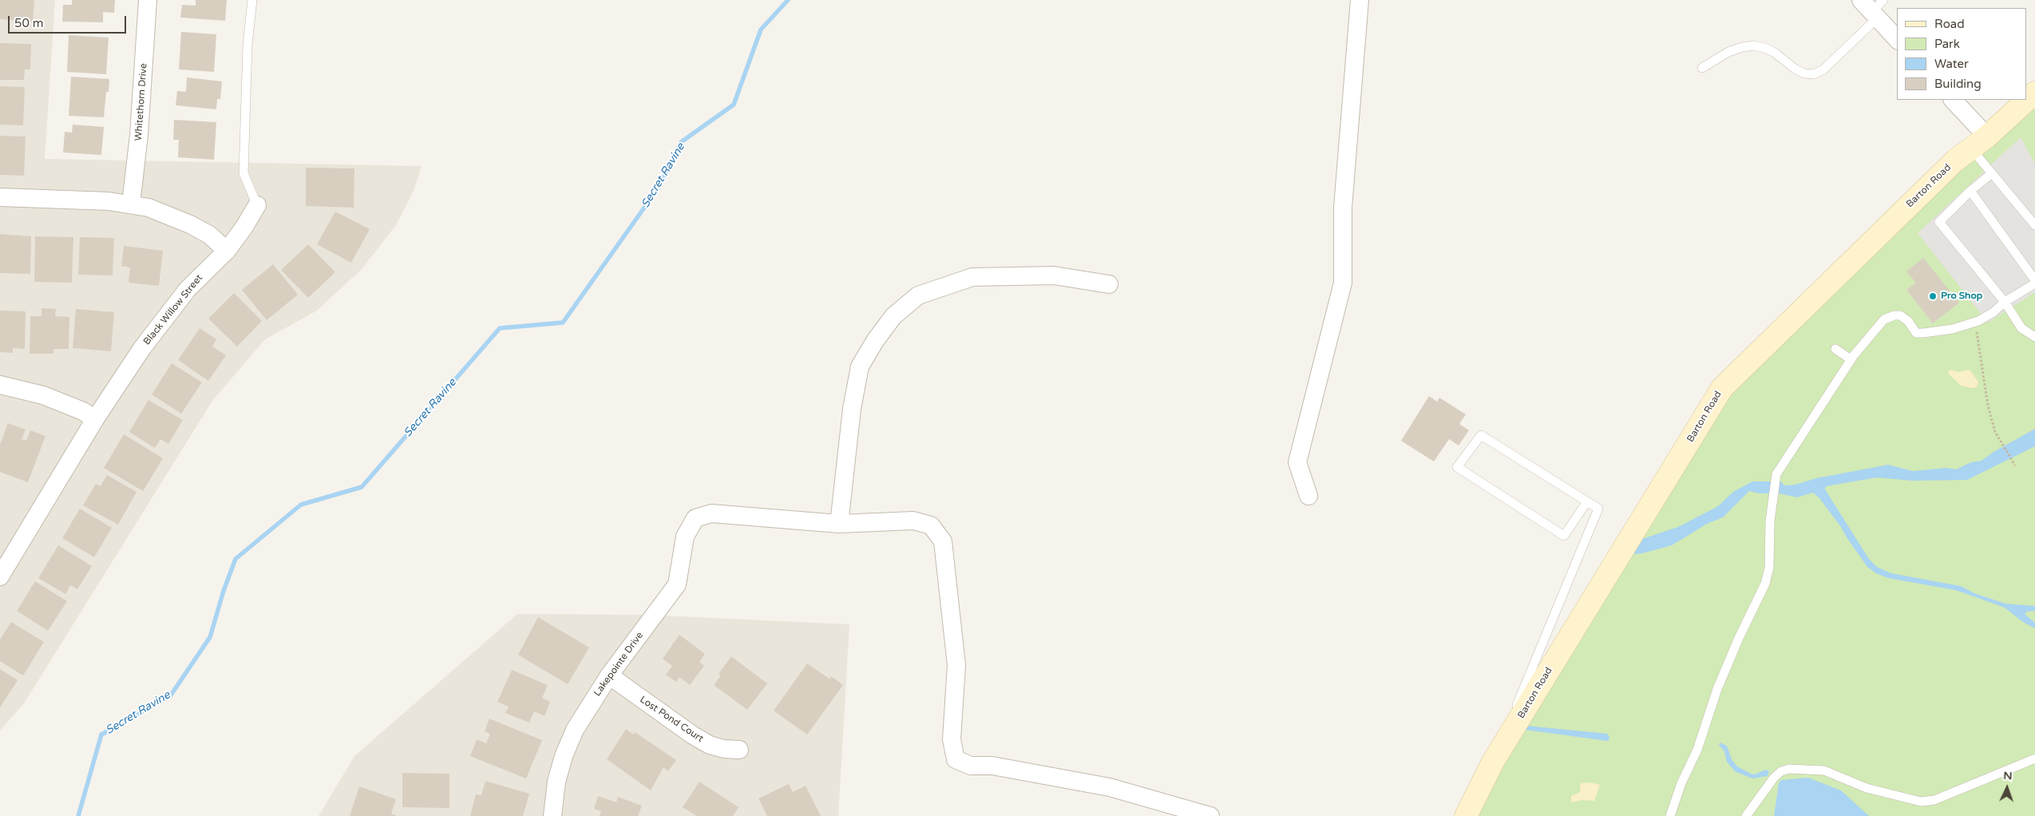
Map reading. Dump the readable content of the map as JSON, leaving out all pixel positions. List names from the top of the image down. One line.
{"streets":{"street":["Whitethorn Drive","Barton Road","Black Willow Street","Lakepointe Drive","Lost Pond Court"]},"crossings":[["Lakepointe Drive","Lost Pond Court"]],"water":["Secret Ravine"],"places":["Pro Shop"],"legend":["Road","Park","Water","Building"],"scale_bar":"50 m","north":"top"}
